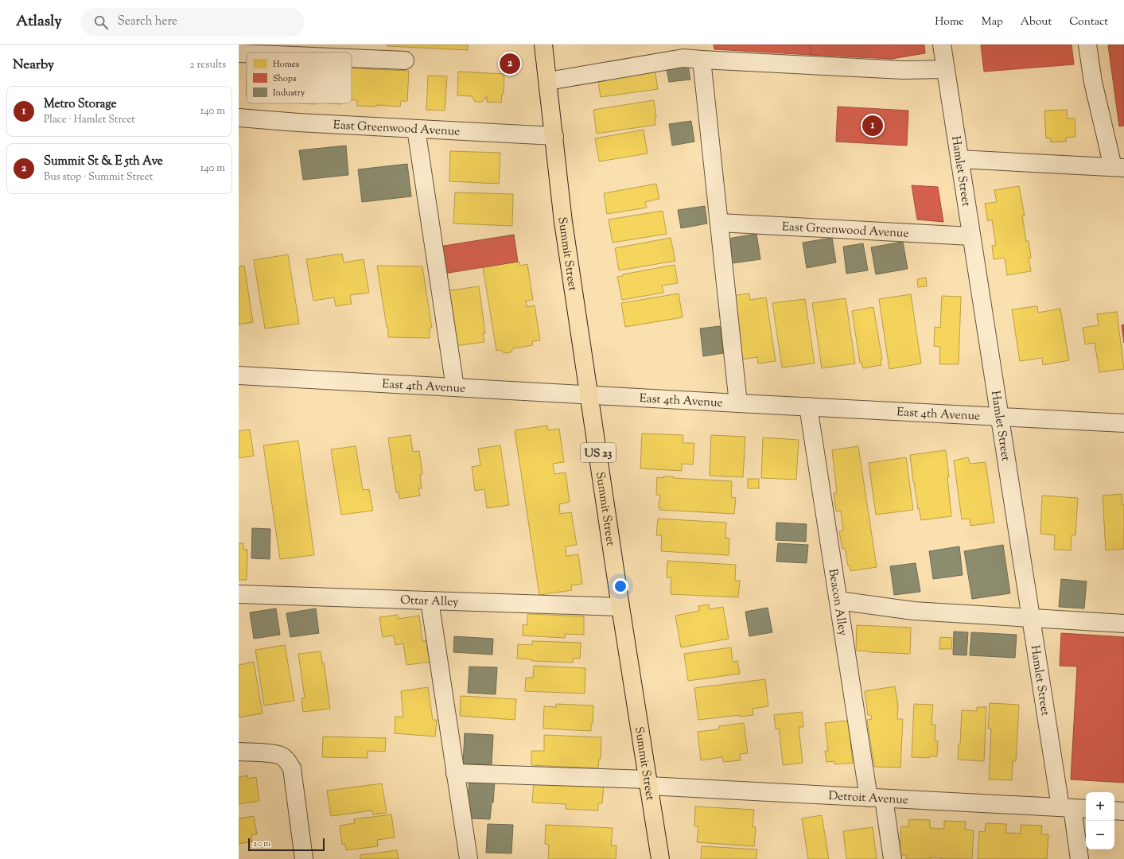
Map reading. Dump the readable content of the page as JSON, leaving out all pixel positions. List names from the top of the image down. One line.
{"streets":{"main road":["Summit Street","US 23"],"street":["East Greenwood Avenue","Hamlet Street","East 4th Avenue","Ottar Alley","Beacon Alley","Detroit Avenue"]},"crossings":[["East Greenwood Avenue","Hamlet Street"],["East Greenwood Avenue","Summit Street"],["Hamlet Street","East 4th Avenue"],["Hamlet Street","Detroit Avenue"],["Summit Street","East 4th Avenue"],["Summit Street","Ottar Alley"],["Summit Street","Detroit Avenue"],["East 4th Avenue","Beacon Alley"],["Beacon Alley","Detroit Avenue"]],"legend":["Homes","Shops","Industry"],"scale_bar":"20 m","page":{"header":"Atlasly","search":"Search here","nav":["Home","Map","About","Contact"],"heading":["Nearby","2 results"],"pins":["2","1"],"list":[{"mark":"1","name":"Metro Storage","note":"Place · Hamlet Street","value":"140 m"},{"mark":"2","name":"Summit St & E 5th Ave","note":"Bus stop · Summit Street","value":"140 m"}],"map_buttons":["+","−"],"scale":"20 m"}}
